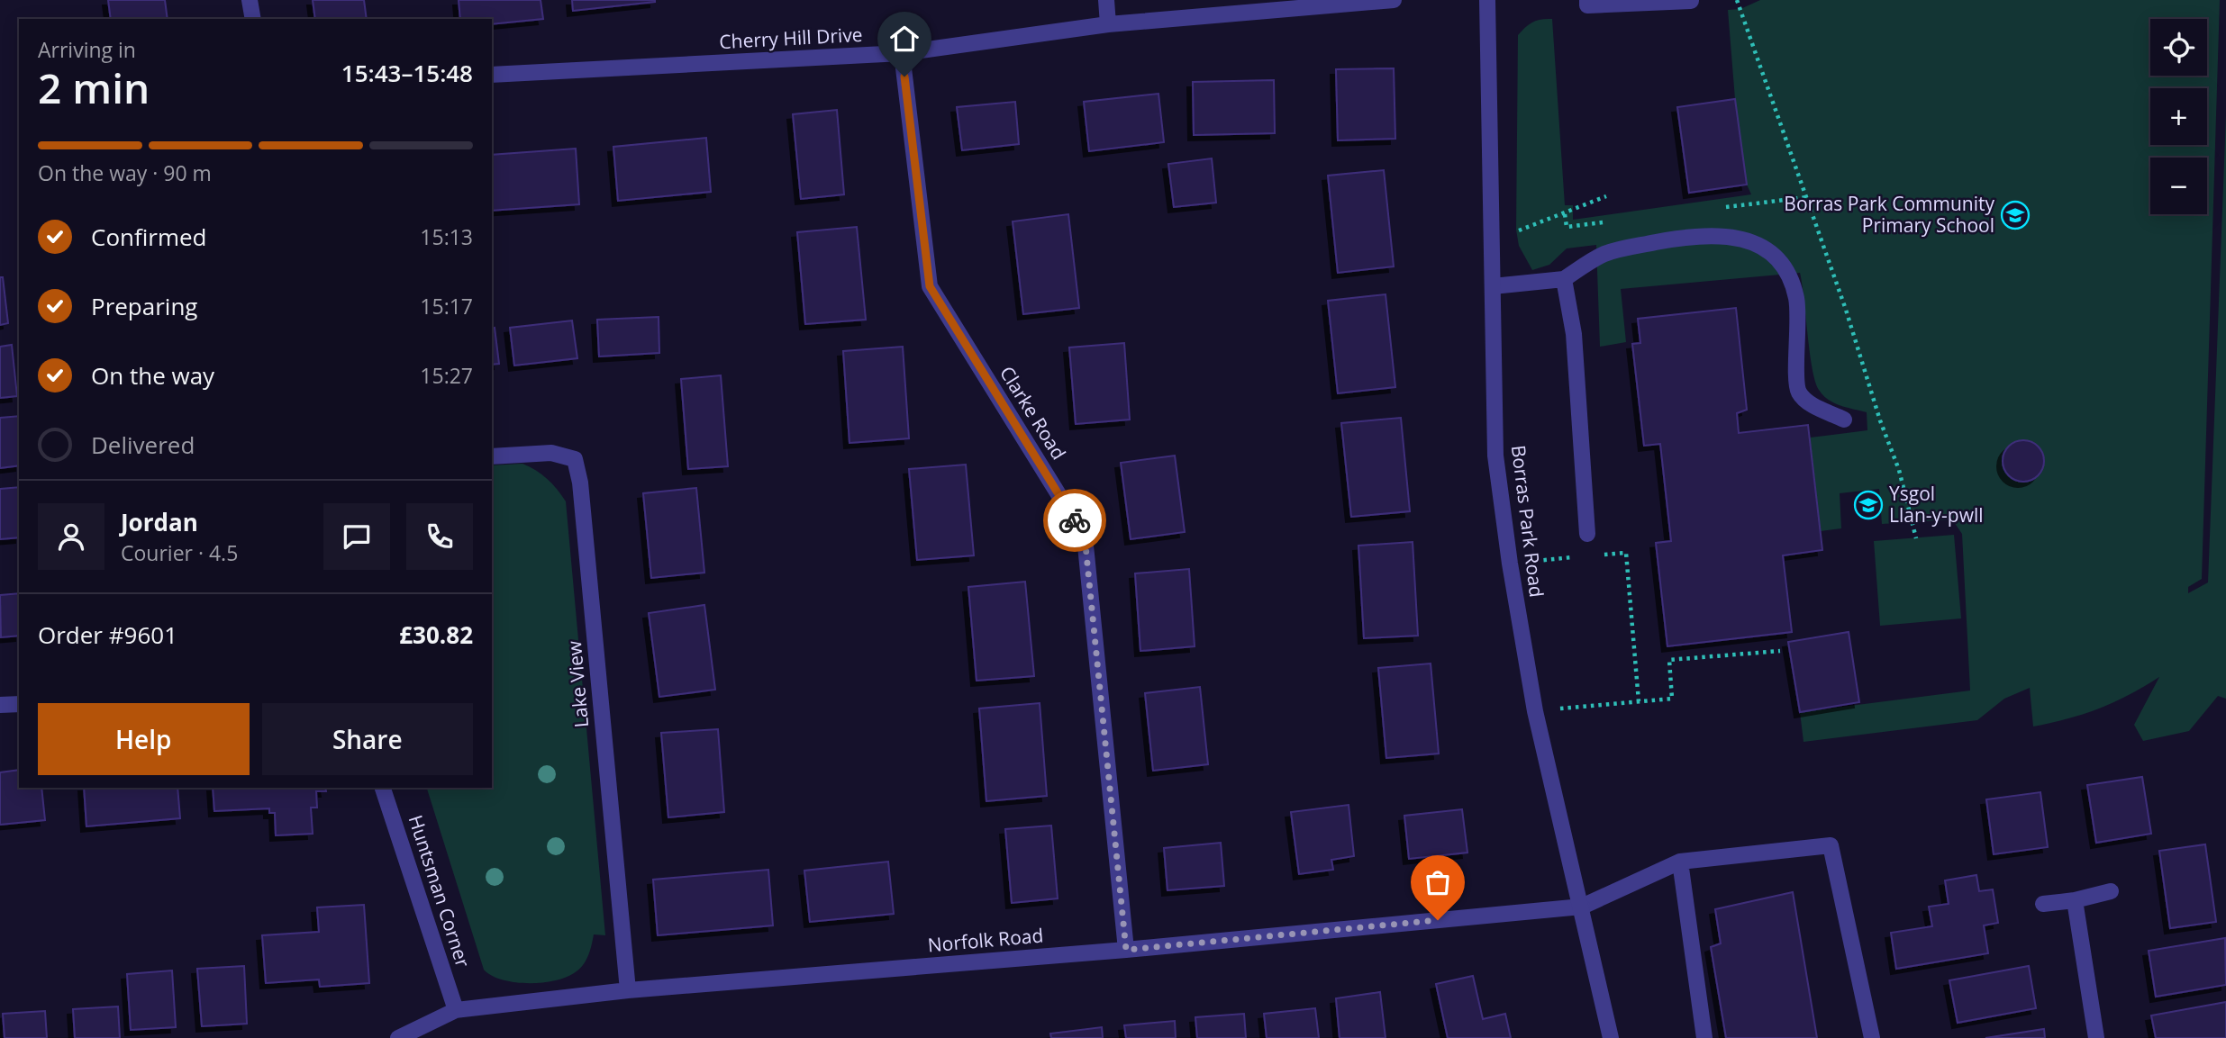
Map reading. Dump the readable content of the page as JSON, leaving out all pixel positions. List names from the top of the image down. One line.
{"streets":{"street":["Cherry Hill Drive","Clarke Road","Borras Park Road","Lake View","Huntsman Corner","Norfolk Road"]},"crossings":[["Cherry Hill Drive","Clarke Road"],["Clarke Road","Norfolk Road"],["Borras Park Road","Norfolk Road"],["Lake View","Norfolk Road"],["Huntsman Corner","Norfolk Road"]],"places":{"school or university":["Borras Park Community Primary School","Ysgol Llan-y-pwll"]},"page":{"map_buttons":["+","−"],"heading":["2 min","Arriving in","15:43–15:48"],"panel":["Jordan","Courier · 4.5","Order #9601","£30.82"],"bar":"On the way · 90 m","list":[["Confirmed","15:13"],["Preparing","15:17"],["On the way","15:27"],"Delivered"],"buttons":["Help","Share"]}}
